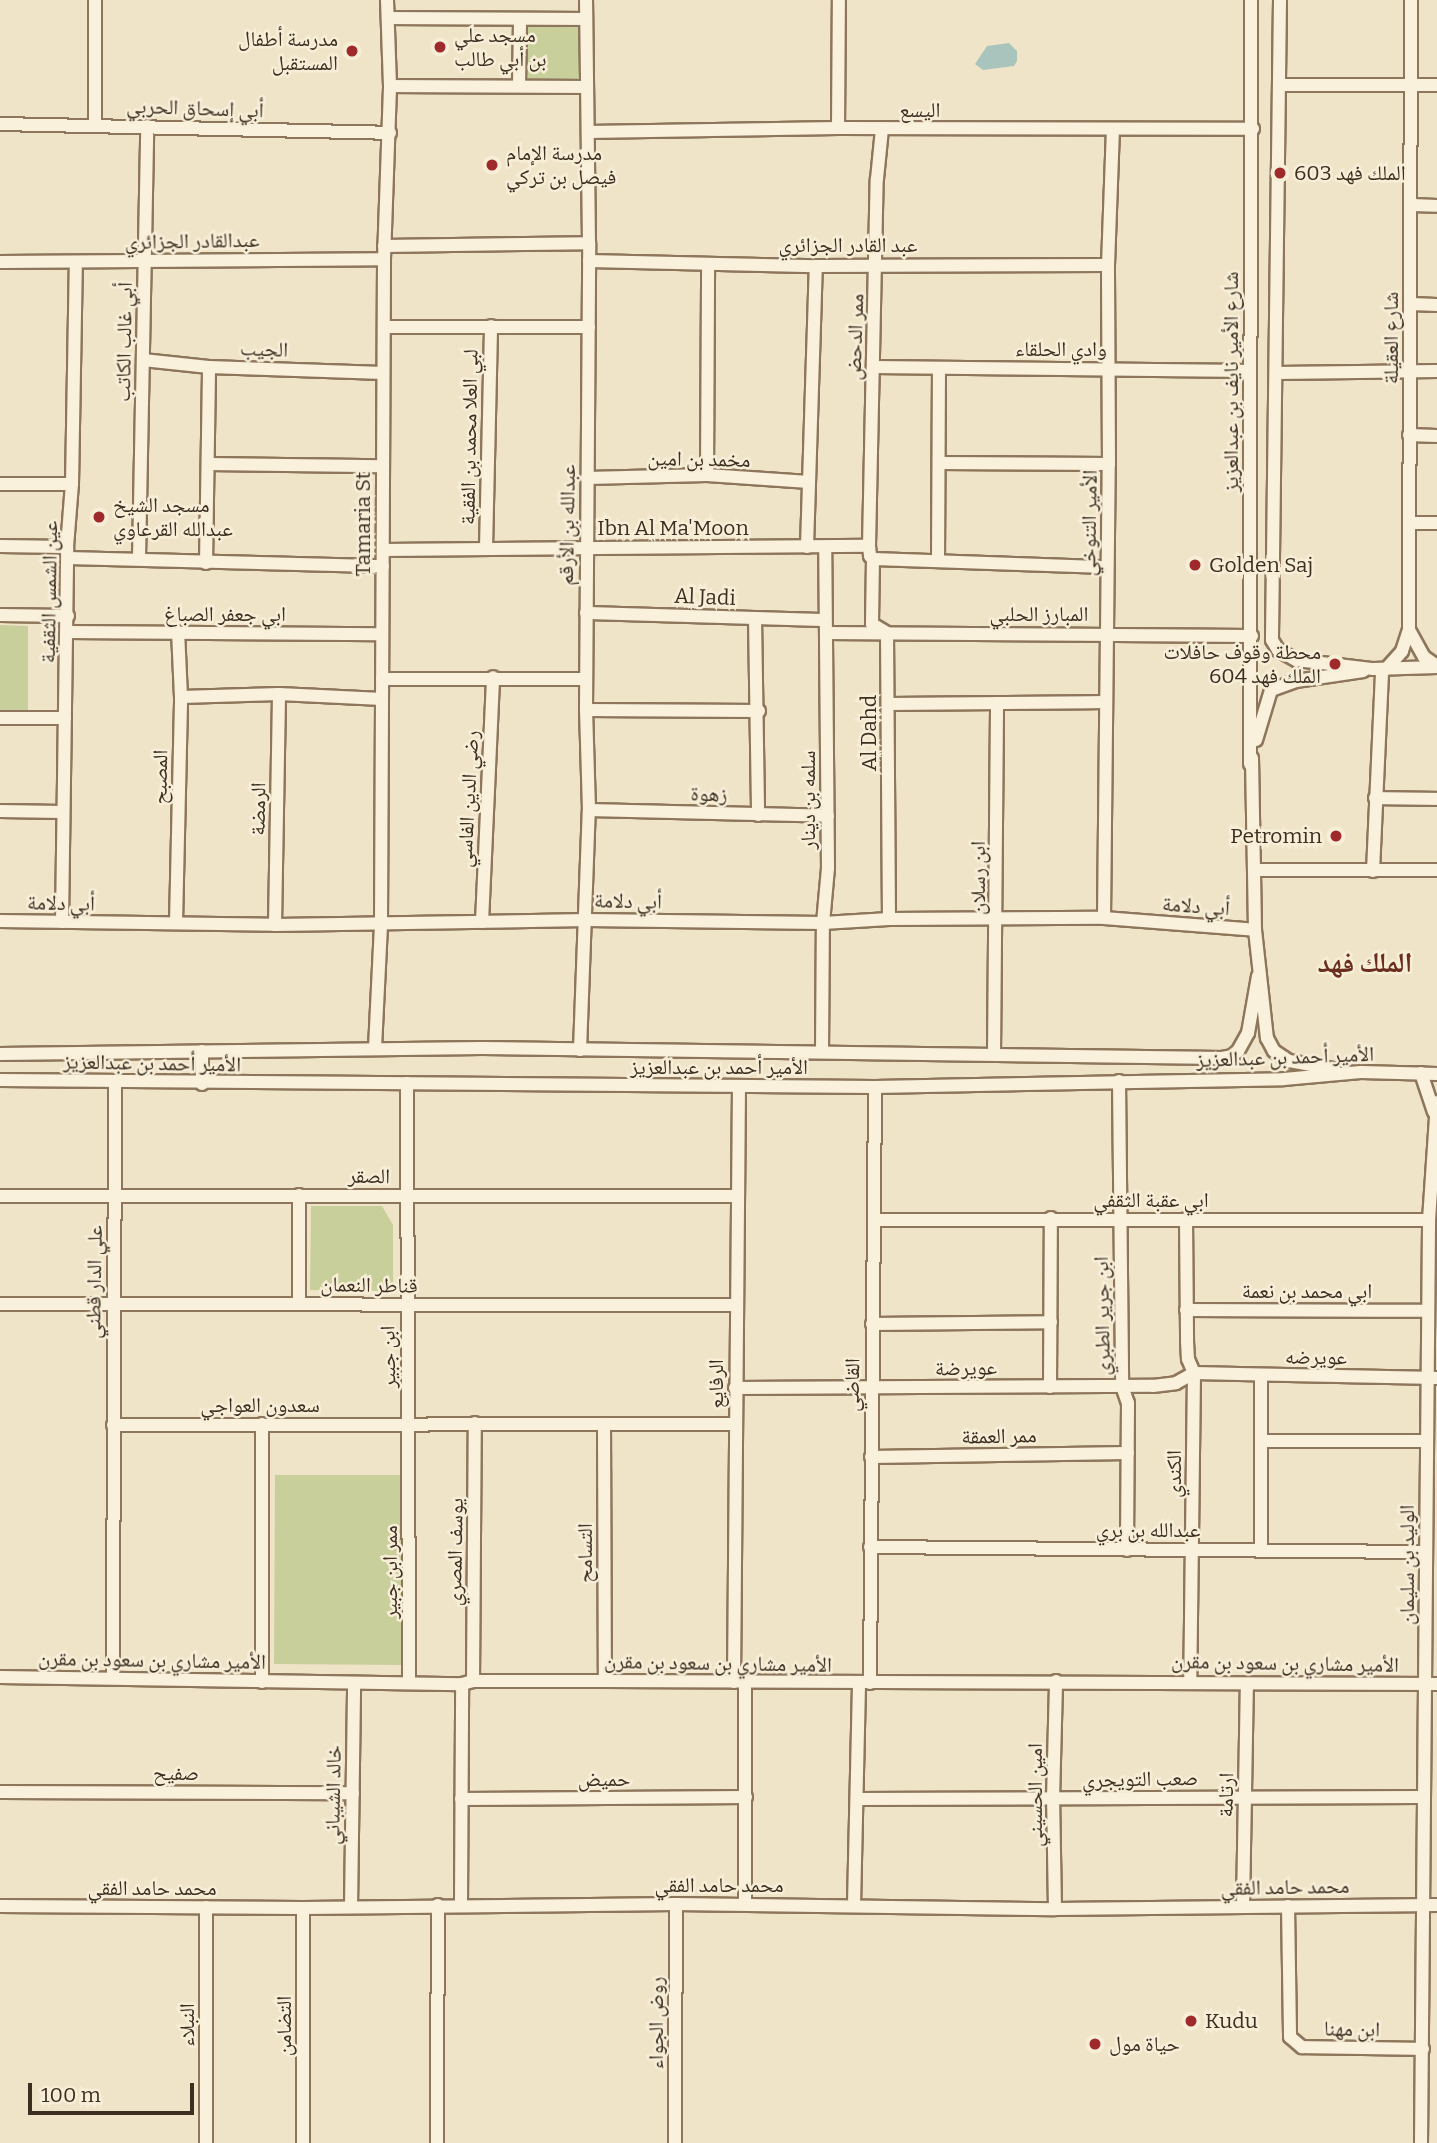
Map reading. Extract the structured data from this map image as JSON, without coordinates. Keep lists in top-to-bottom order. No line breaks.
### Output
{"streets":{"street":["أبي إسحاق الحربي","اليسع","عبدالقادر الجزائري","عبد القادر الجزائري","ممر الدحض","شارع العقيلة","أبي غالب الكاتب","الجيب","وادي الحلقاء","شارع الأمير نايف بن عبدالعزيز","لبي العلا محمد بن الفقية","مخمد بن امين","الأمير التنوخي","Tamaria St","عبدالله بن الأرقم","Ibn Al Ma'Moon","عين الشمس الثقفية","Al Jadi","ابي جعفر الصباغ","المبارز الحلبي","Al Dahd","المصبح","زهوة","رضي الدين الفاسي","سلمه بن دينار","الرمضة","ابن رسلان","أبي دلامة","الأمير أحمد بن عبدالعزيز","الصقر","ابي عقبة الثقفي","علي الدار قطني","قناطر النعمان","ابي محمد بن نعمة","ابن جرير الطبري","ابن جبير","عويرضه","عويرضة","الرفايع","القاضي","سعدون العواجي","ممر العمقة","الكندي","عبدالله بن بري","يوسف المصري","التسامح","الوليد بن سليمان","ممر ابن جبير","الأمير مشاري بن سعود بن مقرن","صفيح","حميض","صعب التويجري","خالد الشيباني","امين الحسيني","ارتامة","محمد حامد الفقي","روض الجواء","النبلاء","التضامن","ابن مهنا"]},"crossings":[["أبي إسحاق الحربي","أبي غالب الكاتب"],["أبي إسحاق الحربي","Tamaria St"],["اليسع","ممر الدحض"],["اليسع","شارع الأمير نايف بن عبدالعزيز"],["اليسع","الأمير التنوخي"],["اليسع","عبدالله بن الأرقم"],["عبدالقادر الجزائري","أبي غالب الكاتب"],["عبدالقادر الجزائري","Tamaria St"],["عبدالقادر الجزائري","عبدالله بن الأرقم"],["عبدالقادر الجزائري","عين الشمس الثقفية"],["عبد القادر الجزائري","ممر الدحض"],["عبد القادر الجزائري","الأمير التنوخي"],["عبد القادر الجزائري","عبدالله بن الأرقم"],["ممر الدحض","وادي الحلقاء"],["ممر الدحض","Ibn Al Ma'Moon"],["ممر الدحض","Al Dahd"],["شارع العقيلة","شارع الأمير نايف بن عبدالعزيز"],["أبي غالب الكاتب","الجيب"],["الجيب","Tamaria St"],["وادي الحلقاء","شارع الأمير نايف بن عبدالعزيز"],["وادي الحلقاء","الأمير التنوخي"],["شارع الأمير نايف بن عبدالعزيز","المبارز الحلبي"],["لبي العلا محمد بن الفقية","Ibn Al Ma'Moon"],["مخمد بن امين","عبدالله بن الأرقم"],["الأمير التنوخي","Ibn Al Ma'Moon"],["الأمير التنوخي","المبارز الحلبي"],["الأمير التنوخي","أبي دلامة"],["Tamaria St","Ibn Al Ma'Moon"],["Tamaria St","ابي جعفر الصباغ"],["Tamaria St","أبي دلامة"],["Tamaria St","الأمير أحمد بن عبدالعزيز"],["عبدالله بن الأرقم","Ibn Al Ma'Moon"],["عبدالله بن الأرقم","Al Jadi"],["عبدالله بن الأرقم","زهوة"],["عبدالله بن الأرقم","أبي دلامة"],["عبدالله بن الأرقم","الأمير أحمد بن عبدالعزيز"],["Ibn Al Ma'Moon","Al Dahd"],["Ibn Al Ma'Moon","سلمه بن دينار"],["عين الشمس الثقفية","ابي جعفر الصباغ"],["عين الشمس الثقفية","أبي دلامة"],["Al Jadi","المبارز الحلبي"],["Al Jadi","سلمه بن دينار"],["ابي جعفر الصباغ","المصبح"],["المبارز الحلبي","Al Dahd"],["المبارز الحلبي","سلمه بن دينار"],["Al Dahd","أبي دلامة"],["المصبح","أبي دلامة"],["زهوة","سلمه بن دينار"],["رضي الدين الفاسي","أبي دلامة"],["سلمه بن دينار","أبي دلامة"],["سلمه بن دينار","الأمير أحمد بن عبدالعزيز"],["الرمضة","أبي دلامة"],["ابن رسلان","أبي دلامة"],["ابن رسلان","الأمير أحمد بن عبدالعزيز"],["الأمير أحمد بن عبدالعزيز","علي الدار قطني"],["الأمير أحمد بن عبدالعزيز","ابن جرير الطبري"],["الأمير أحمد بن عبدالعزيز","ابن جبير"],["الأمير أحمد بن عبدالعزيز","الرفايع"],["الأمير أحمد بن عبدالعزيز","القاضي"],["الأمير أحمد بن عبدالعزيز","الوليد بن سليمان"],["الصقر","علي الدار قطني"],["الصقر","ابن جبير"],["الصقر","الرفايع"],["ابي عقبة الثقفي","ابن جرير الطبري"],["ابي عقبة الثقفي","القاضي"],["ابي عقبة الثقفي","الكندي"],["ابي عقبة الثقفي","الوليد بن سليمان"],["علي الدار قطني","قناطر النعمان"],["علي الدار قطني","سعدون العواجي"],["علي الدار قطني","الأمير مشاري بن سعود بن مقرن"],["قناطر النعمان","ابن جبير"],["قناطر النعمان","الرفايع"],["ابي محمد بن نعمة","الكندي"],["ابي محمد بن نعمة","الوليد بن سليمان"],["ابن جرير الطبري","عويرضة"],["ابن جرير الطبري","ممر العمقة"],["ابن جرير الطبري","عبدالله بن بري"],["ابن جبير","سعدون العواجي"],["ابن جبير","ممر ابن جبير"],["عويرضه","عويرضة"],["عويرضه","الكندي"],["عويرضه","الوليد بن سليمان"],["عويرضة","الرفايع"],["عويرضة","القاضي"],["عويرضة","الكندي"],["الرفايع","سعدون العواجي"],["الرفايع","الأمير مشاري بن سعود بن مقرن"],["الرفايع","حميض"],["الرفايع","محمد حامد الفقي"],["القاضي","ممر العمقة"],["القاضي","عبدالله بن بري"],["القاضي","الأمير مشاري بن سعود بن مقرن"],["القاضي","صعب التويجري"],["القاضي","محمد حامد الفقي"],["سعدون العواجي","يوسف المصري"],["سعدون العواجي","التسامح"],["الكندي","عبدالله بن بري"],["الكندي","الأمير مشاري بن سعود بن مقرن"],["عبدالله بن بري","الوليد بن سليمان"],["يوسف المصري","الأمير مشاري بن سعود بن مقرن"],["يوسف المصري","حميض"],["يوسف المصري","محمد حامد الفقي"],["التسامح","الأمير مشاري بن سعود بن مقرن"],["الوليد بن سليمان","الأمير مشاري بن سعود بن مقرن"],["الوليد بن سليمان","صعب التويجري"],["الوليد بن سليمان","محمد حامد الفقي"],["الوليد بن سليمان","ابن مهنا"],["ممر ابن جبير","الأمير مشاري بن سعود بن مقرن"],["الأمير مشاري بن سعود بن مقرن","خالد الشيباني"],["الأمير مشاري بن سعود بن مقرن","امين الحسيني"],["الأمير مشاري بن سعود بن مقرن","ارتامة"],["صفيح","خالد الشيباني"],["صعب التويجري","امين الحسيني"],["صعب التويجري","ارتامة"],["خالد الشيباني","محمد حامد الفقي"],["امين الحسيني","محمد حامد الفقي"],["ارتامة","محمد حامد الفقي"],["محمد حامد الفقي","روض الجواء"],["محمد حامد الفقي","النبلاء"],["محمد حامد الفقي","التضامن"],["محمد حامد الفقي","ابن مهنا"]],"districts":["الملك فهد"],"places":["مسجد علي بن أبي طالب","مدرسة أطفال المستقبل","مدرسة الإمام فيصل بن تركي","الملك فهد 603","مسجد الشيخ عبدالله القرعاوي","Golden Saj","محطة وقوف حافلات الملك فهد 604","Petromin","Kudu","حياة مول"],"scale_bar":"100 m"}
